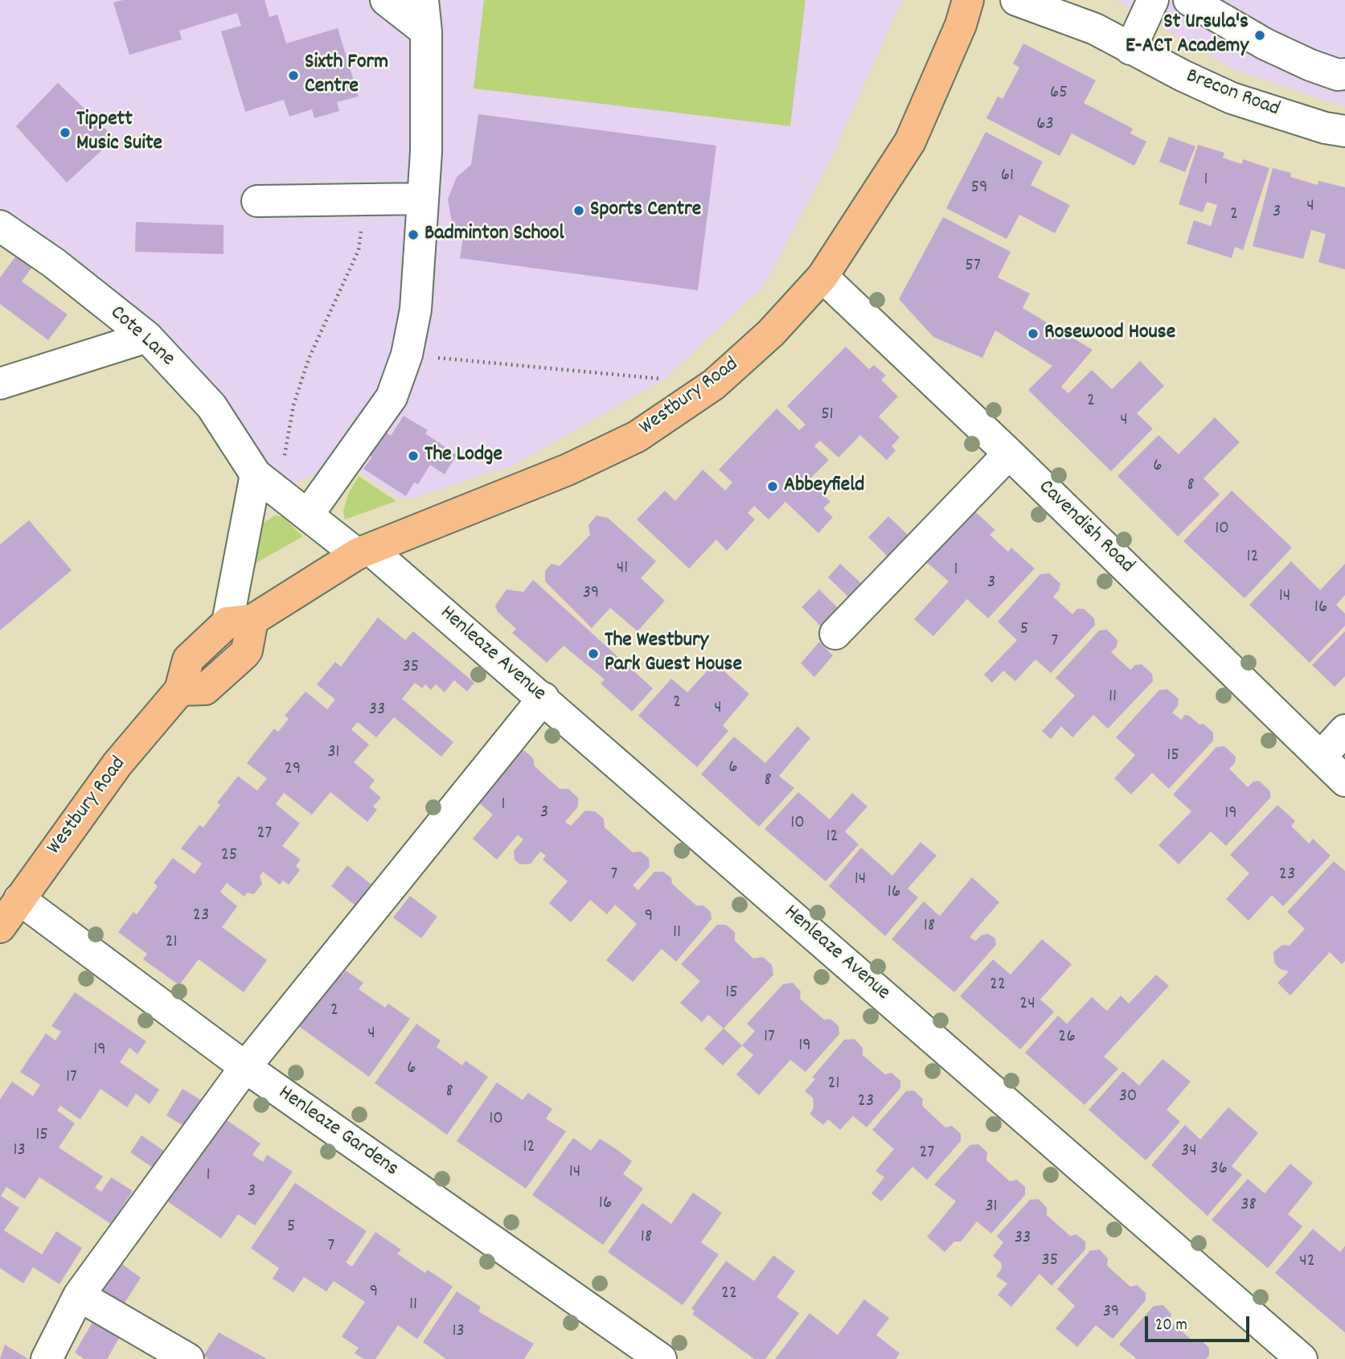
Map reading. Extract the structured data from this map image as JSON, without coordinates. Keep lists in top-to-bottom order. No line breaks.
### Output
{"streets":{"main road":["Westbury Road"],"street":["Brecon Road","Cote Lane","Cavendish Road","Henleaze Avenue","Henleaze Gardens"]},"crossings":[["Cote Lane","Westbury Road"],["Cote Lane","Henleaze Avenue"],["Westbury Road","Cavendish Road"],["Westbury Road","Henleaze Avenue"],["Westbury Road","Henleaze Gardens"]],"places":["St Ursula's E-ACT Academy","Sixth Form Centre","Tippett Music Suite","Sports Centre","Badminton School","Rosewood House","The Lodge","Abbeyfield","The Westbury Park Guest House"],"house_numbers":["65","63","61","1","59","4","3","2","57","2","51","4","6","8","10","12","41","1","3","39","14","16","5","7","35","11","2","4","33","31","15","6","29","8","1","3","19","10","27","12","25","7","23","14","16","23","9","18","11","21","22","15","24","2","4","17","26","19","19","6","17","21","8","30","23","10","15","12","13","34","27","36","14","1","3","16","38","31","5","18","33","7","35","42","9","22","11","39","13"],"scale_bar":"20 m"}
